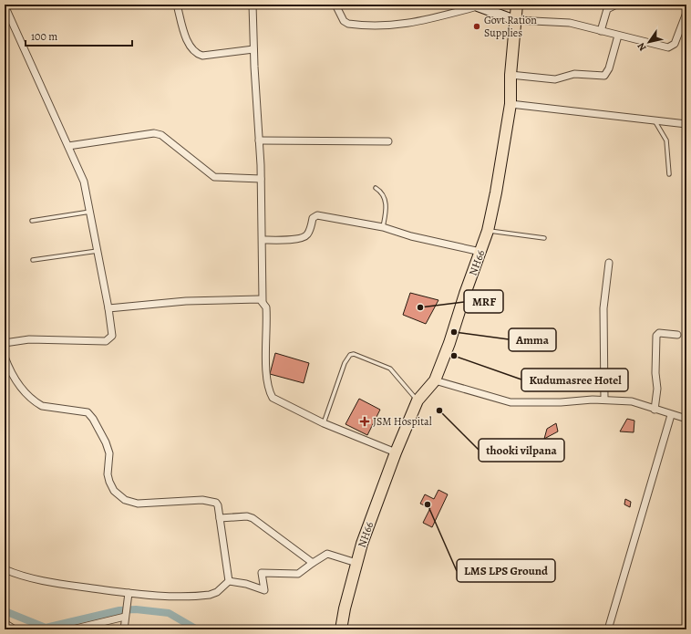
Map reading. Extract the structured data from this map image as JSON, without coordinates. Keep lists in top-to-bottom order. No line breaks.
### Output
{"streets":{"highway":["NH66"]},"places":{"other":["Govt Ration Supplies","MRF","Amma","Kudumasree Hotel","thooki vilpana","LMS LPS Ground"],"health":["JSM Hospital"]},"scale_bar":"100 m","north":"bottom left"}
